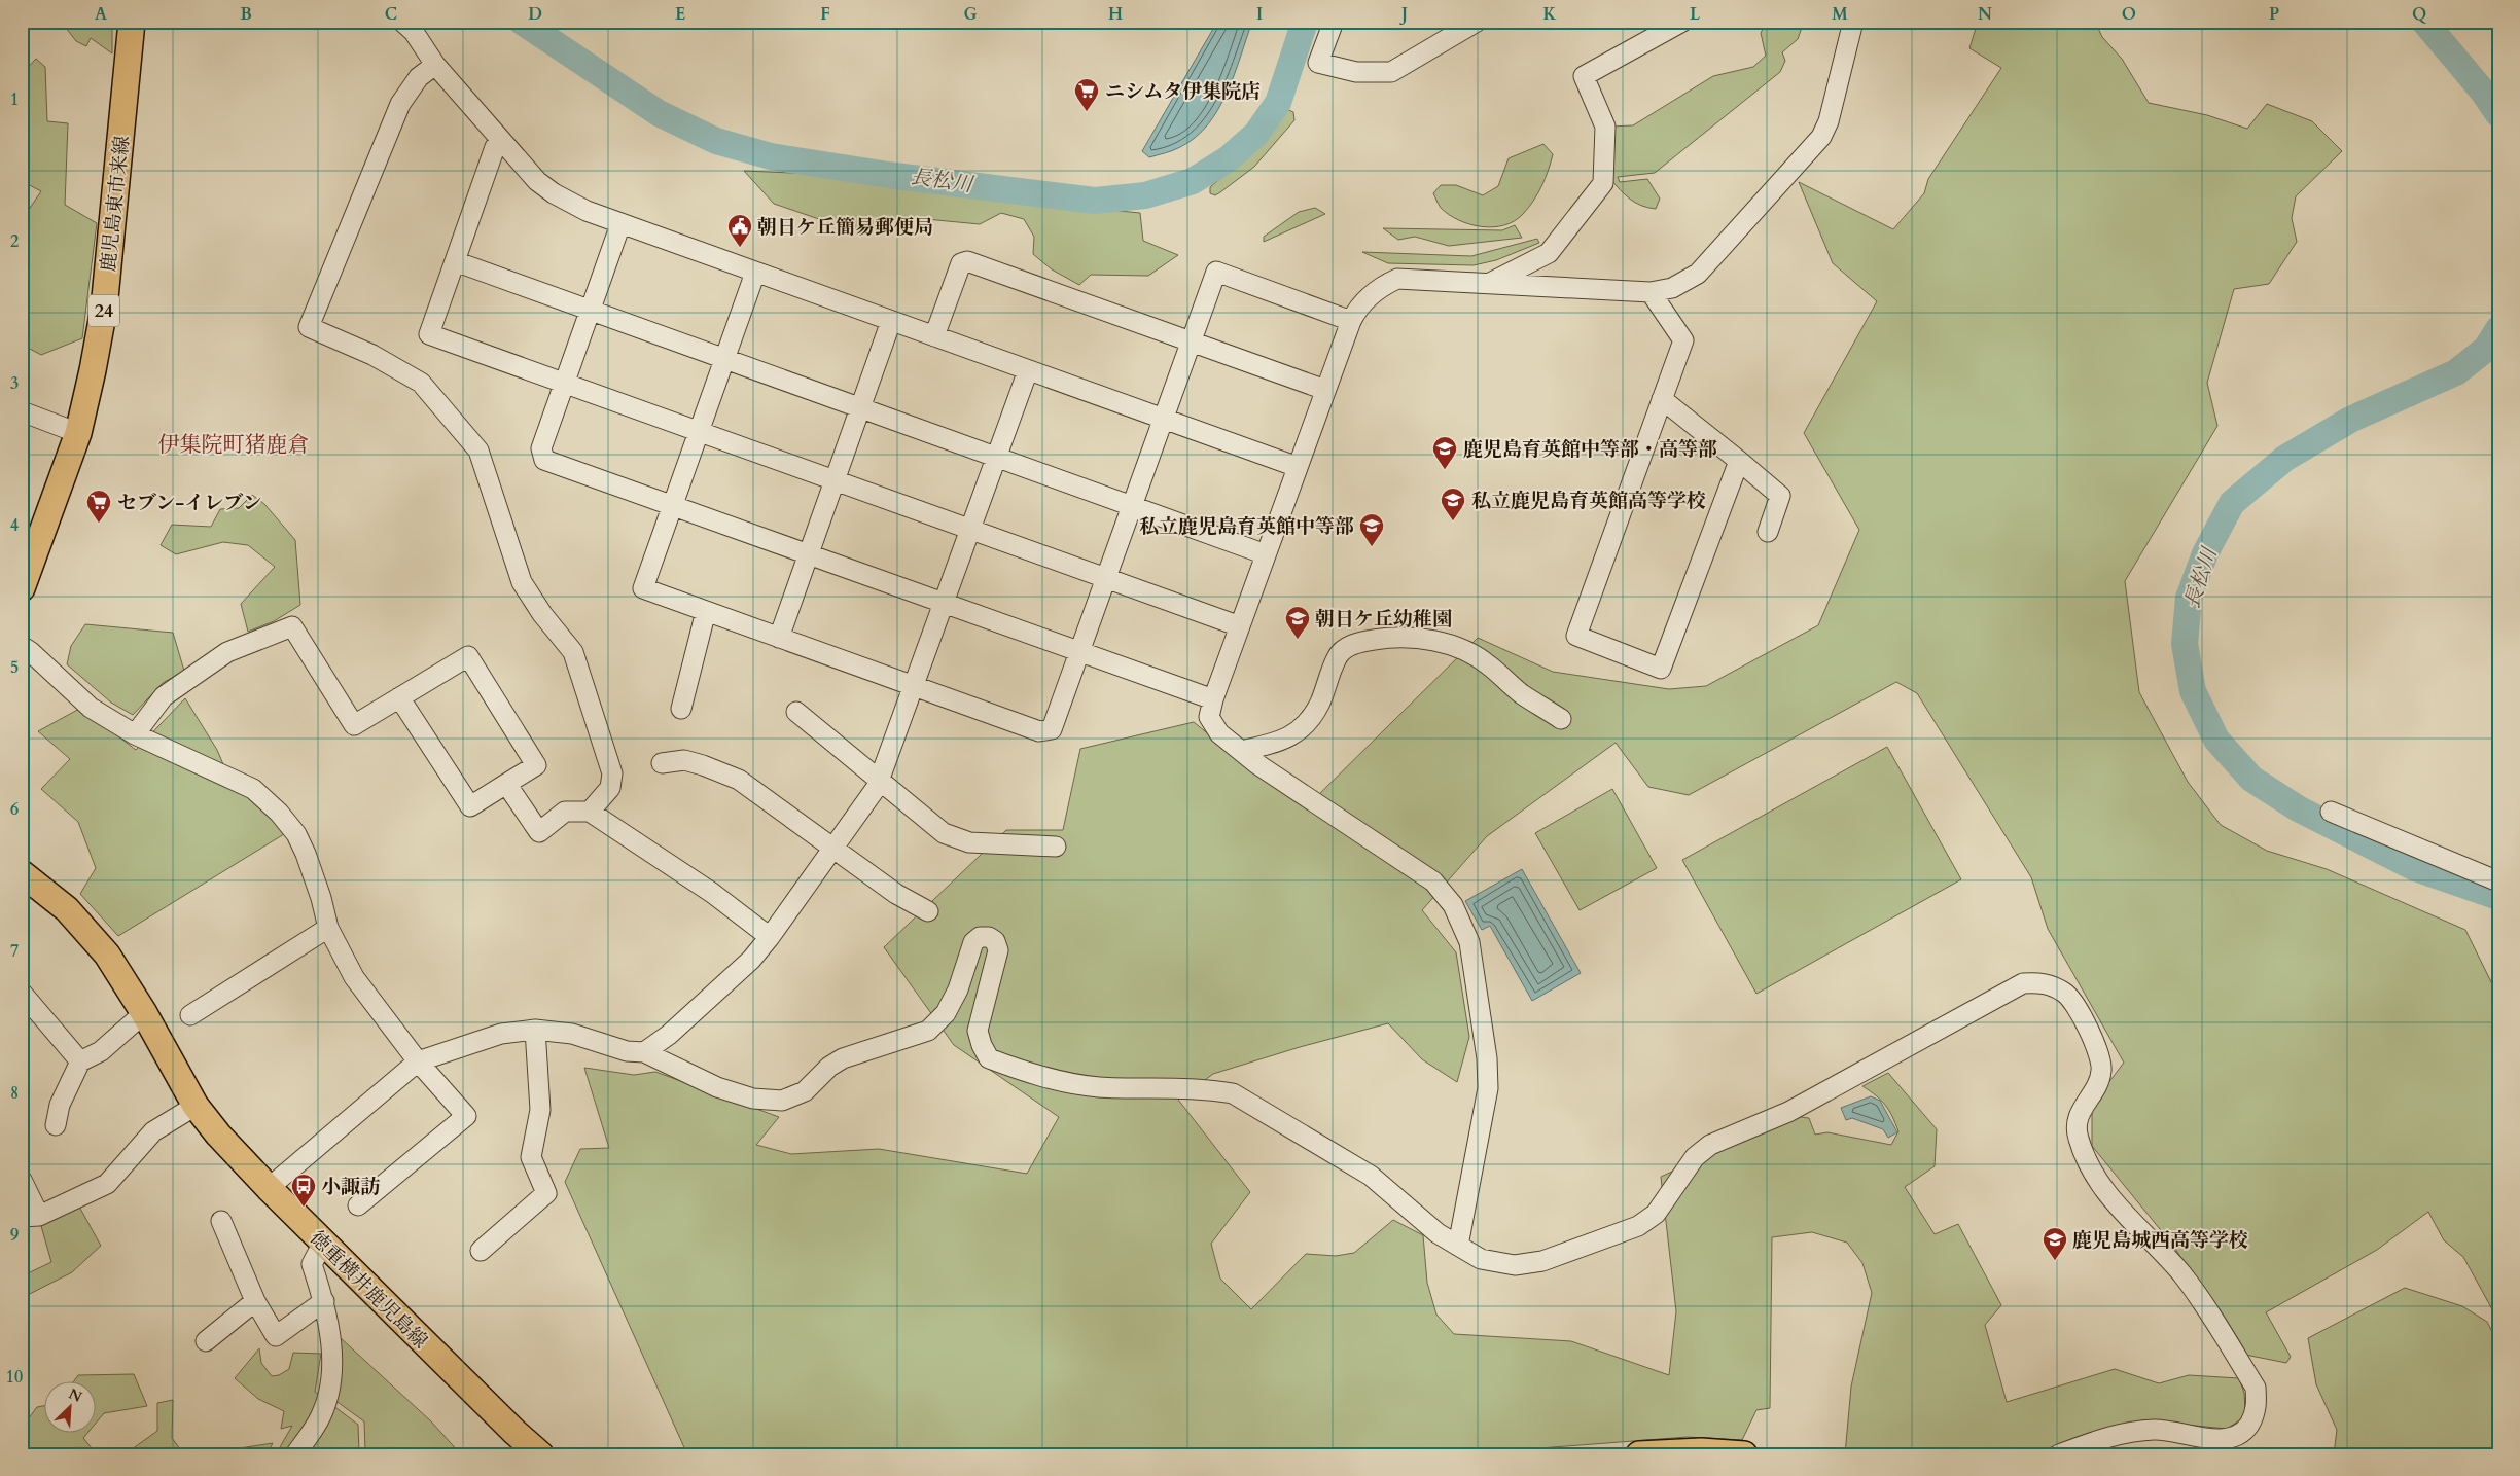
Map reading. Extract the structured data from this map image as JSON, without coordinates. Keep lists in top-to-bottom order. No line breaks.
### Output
{"streets":{"main road":["鹿児島東市来線","24","徳重横井鹿児島線"]},"districts":["伊集院町猪鹿倉"],"water":["長松川"],"places":{"supermarket":["ニシムタ伊集院店","セブン-イレブン"],"public building":["朝日ケ丘簡易郵便局"],"school or university":["鹿児島育英館中等部・高等部","私立鹿児島育英館高等学校","私立鹿児島育英館中等部","朝日ケ丘幼稚園","鹿児島城西高等学校"],"bus stop":["小諏訪"]},"north":"top right","grid":{"columns":["A","B","C","D","E","F","G","H","I","J","K","L","M","N","O","P","Q"],"rows":["1","2","3","4","5","6","7","8","9","10"]}}
